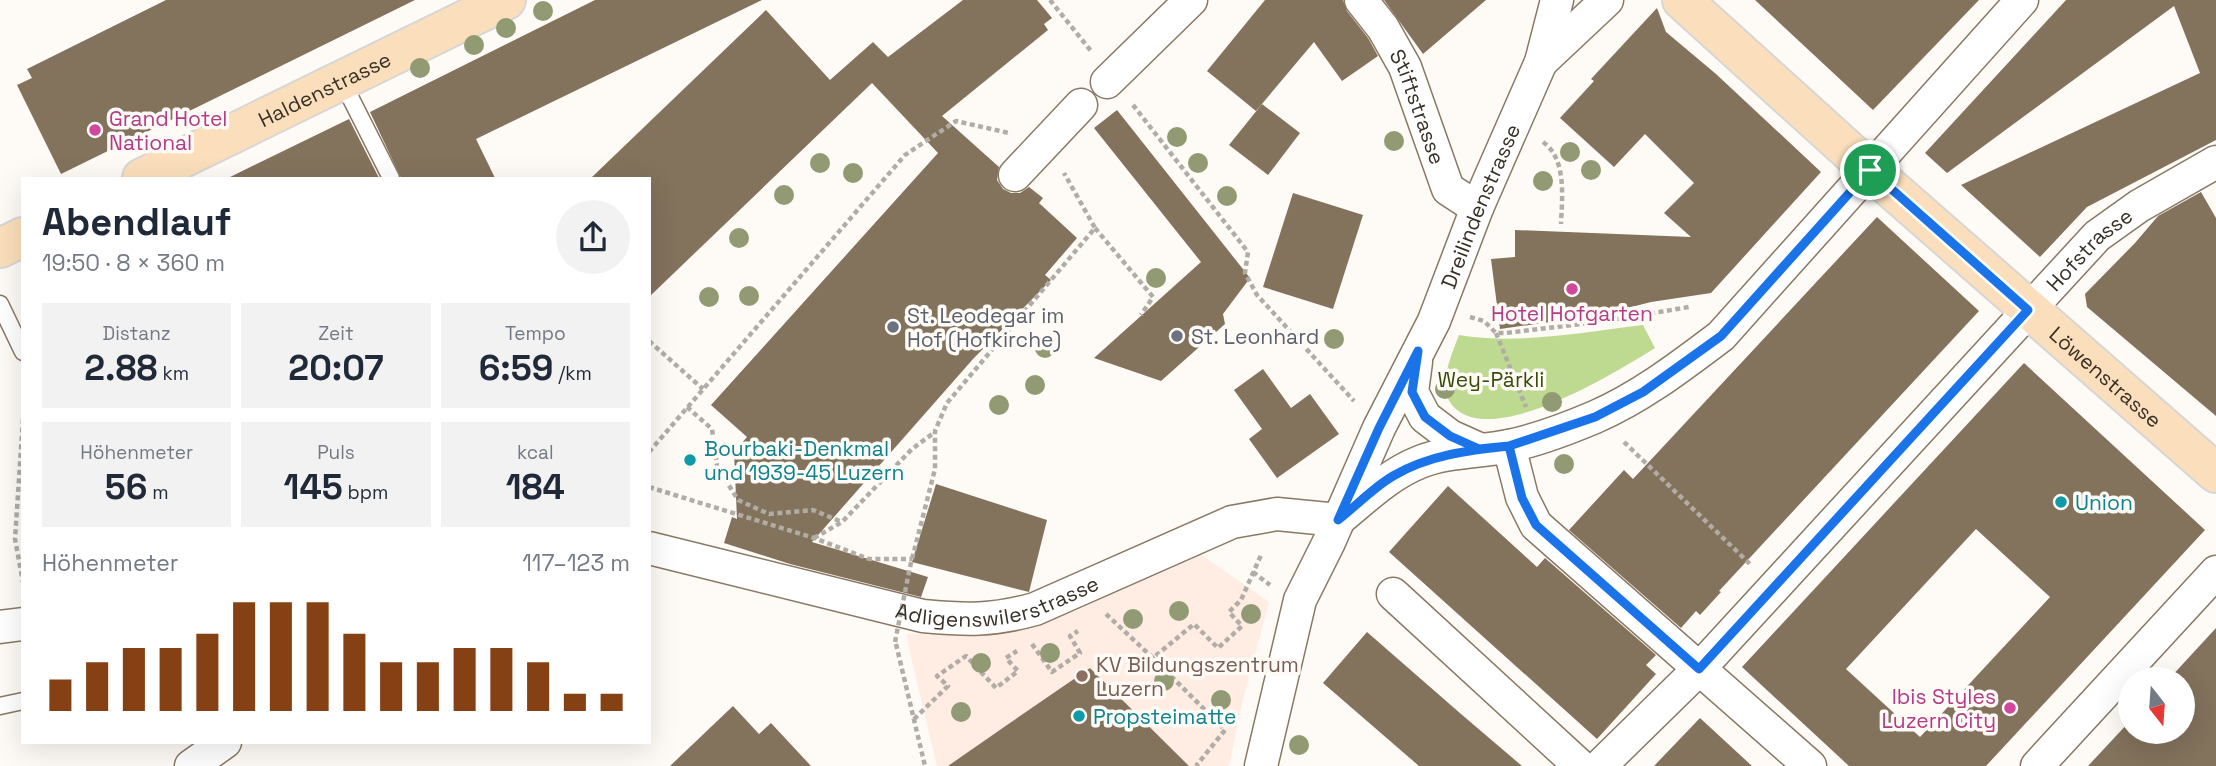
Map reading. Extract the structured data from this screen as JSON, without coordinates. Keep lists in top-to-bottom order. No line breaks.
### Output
{"streets":{"main road":["Haldenstrasse","Löwenstrasse"],"street":["Stiftstrasse","Dreilindenstrasse","Hofstrasse","Adligenswilerstrasse"]},"crossings":[["Stiftstrasse","Dreilindenstrasse"],["Dreilindenstrasse","Adligenswilerstrasse"],["Hofstrasse","Löwenstrasse"]],"parks":["Wey-Pärkli"],"places":["Grand Hotel National","Hotel Hofgarten","St. Leodegar im Hof (Hofkirche)","St. Leonhard","Bourbaki-Denkmal und 1939-45 Luzern","Union","KV Bildungszentrum Luzern","Ibis Styles Luzern City","Propsteimatte"],"north":"bottom","page":{"heading":["Abendlauf","19:50 · 8 × 360 m"],"stats":[["Distanz","2.88 km"],["Zeit","20:07"],["Tempo","6:59 /km"],["Höhenmeter","56 m"],["Puls","145 bpm"],["kcal","184"]],"chart":["Höhenmeter","117–123 m"]}}
